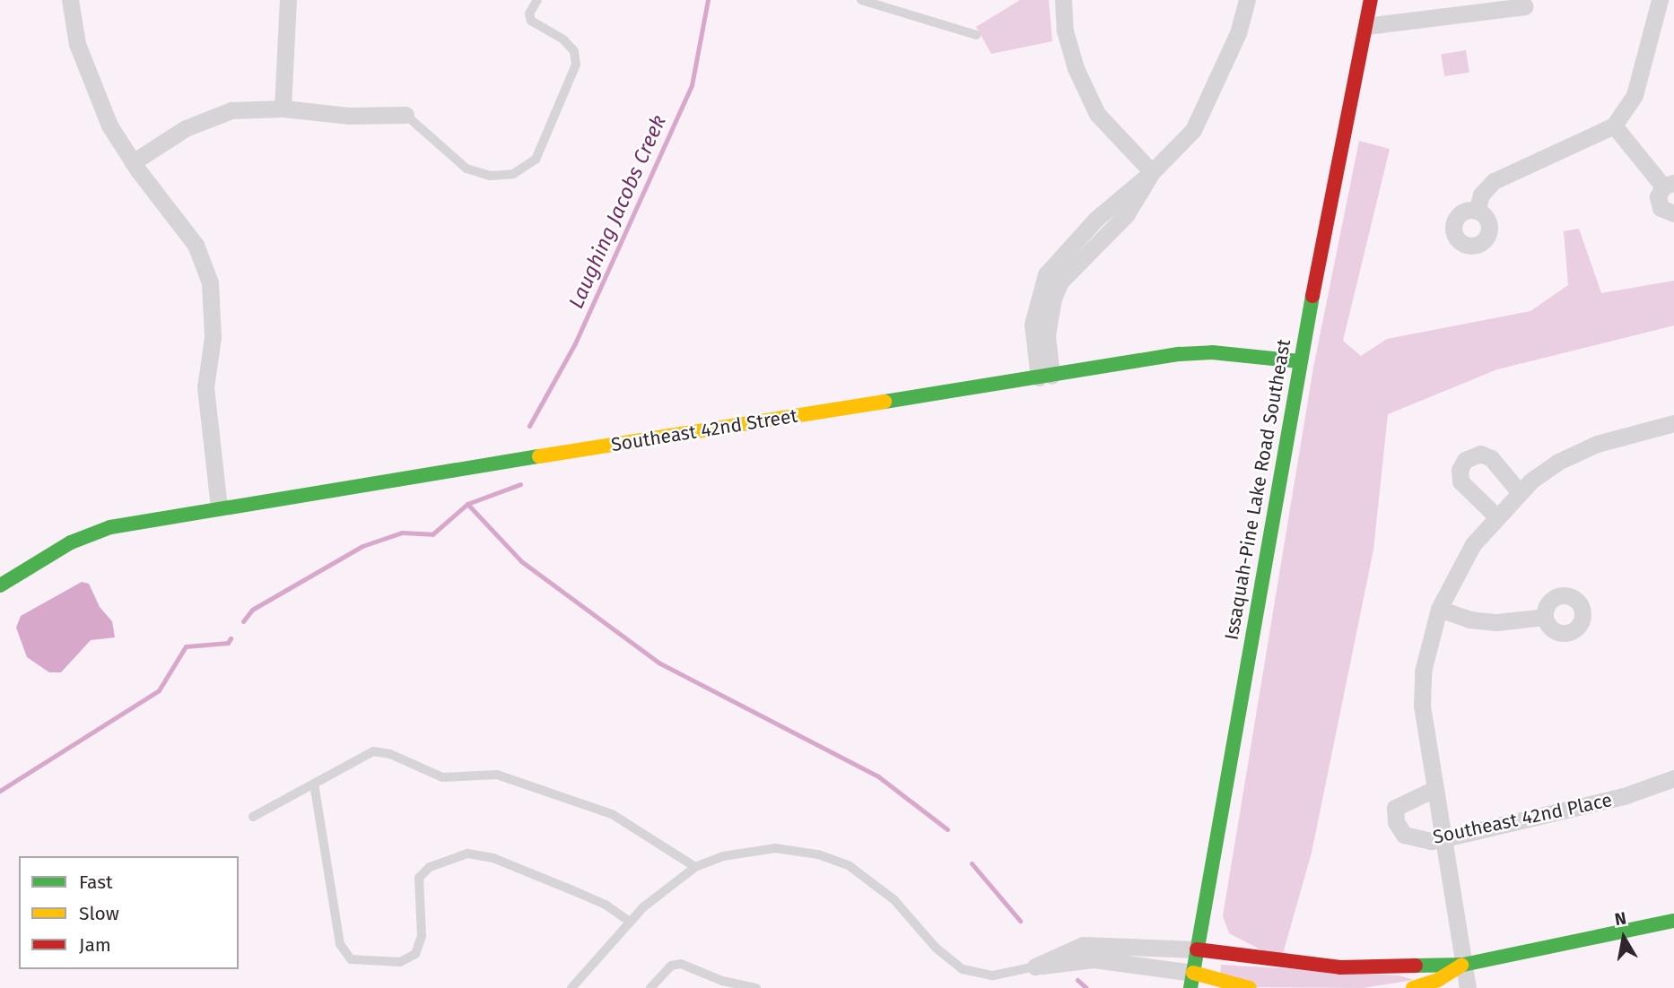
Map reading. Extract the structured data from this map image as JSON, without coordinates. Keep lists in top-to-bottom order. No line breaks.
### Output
{"streets":{"street":["Southeast 42nd Street","Issaquah-Pine Lake Road Southeast","Southeast 42nd Place"]},"crossings":[["Southeast 42nd Street","Issaquah-Pine Lake Road Southeast"]],"water":["Laughing Jacobs Creek"],"legend":["Fast","Slow","Jam"],"north":"top"}
